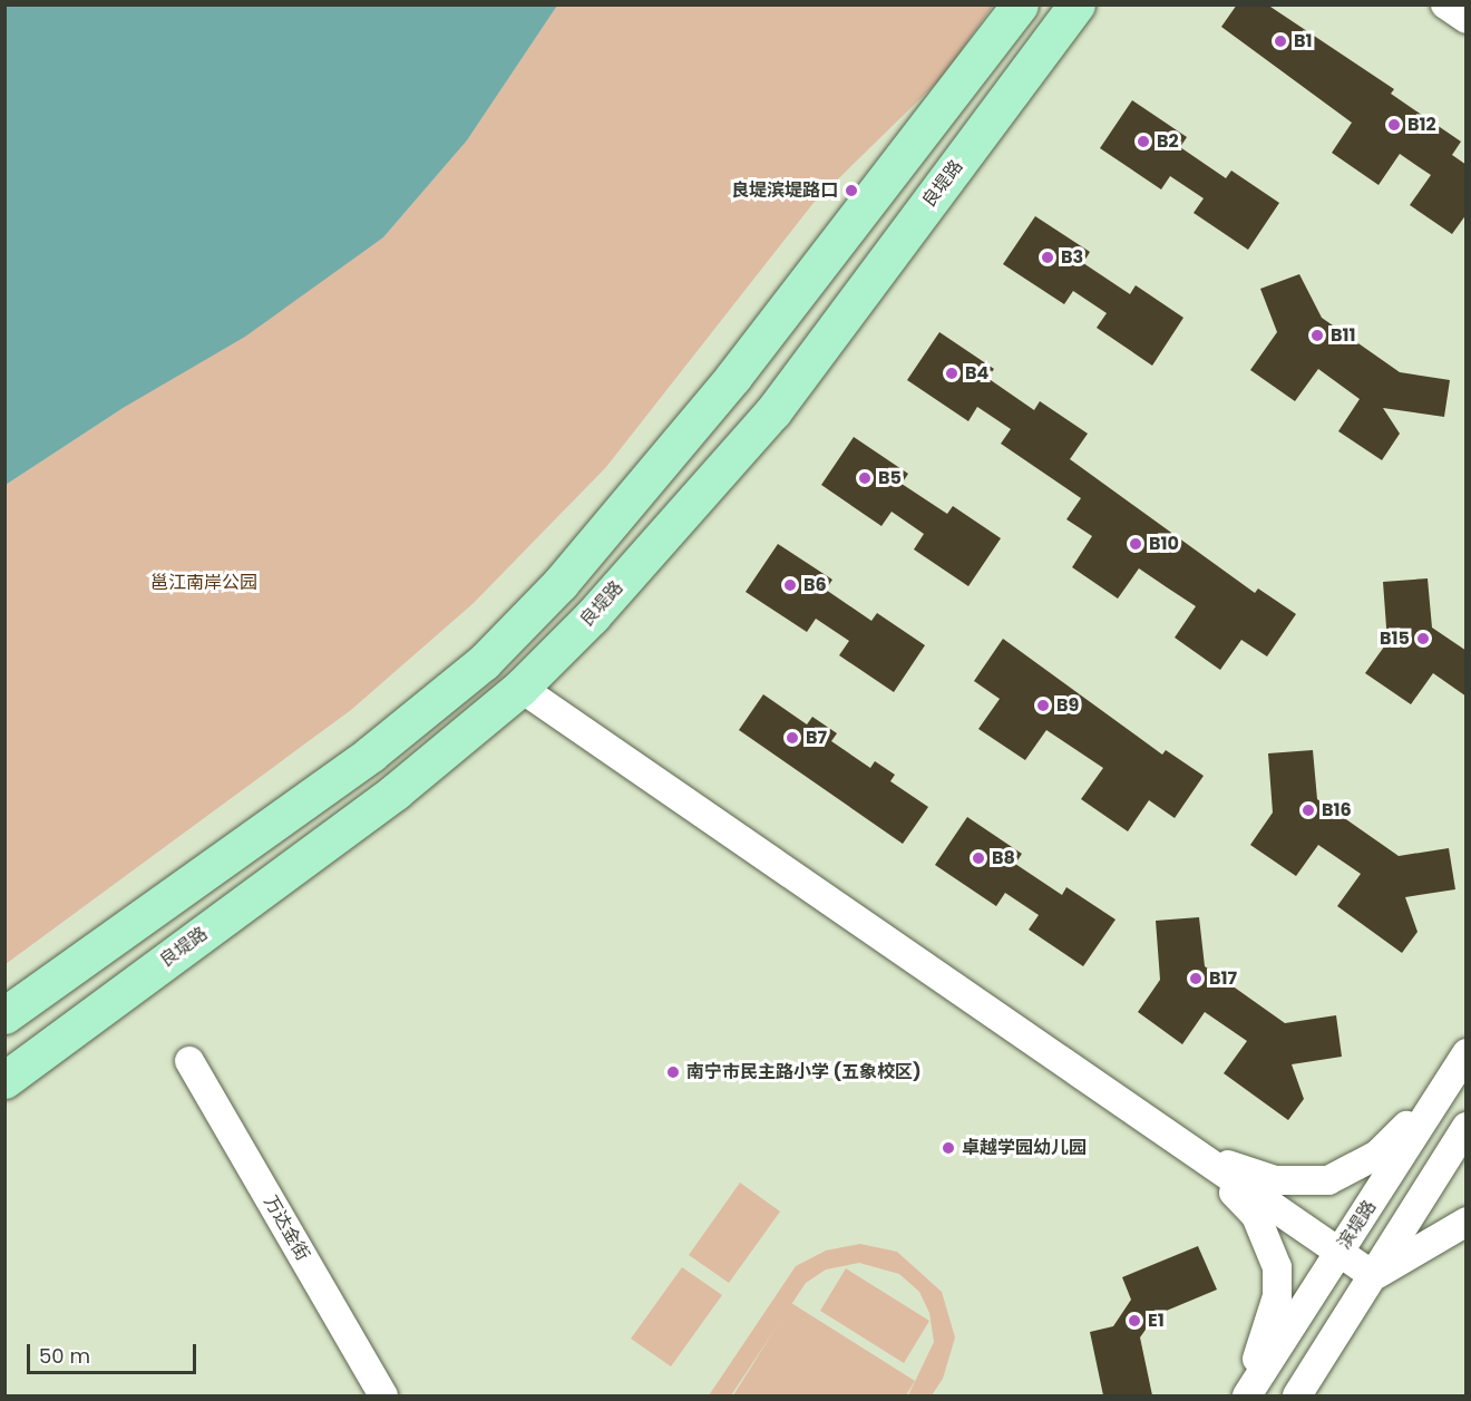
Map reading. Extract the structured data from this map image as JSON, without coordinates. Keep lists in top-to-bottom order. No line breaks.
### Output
{"streets":{"main road":["良堤路"],"street":["滨堤路","万达金街"]},"parks":["邕江南岸公园"],"places":["B1","B12","B2","良堤滨堤路口","B3","B11","B4","B5","B10","B6","B15","B9","B7","B16","B8","B17","南宁市民主路小学 (五象校区)","卓越学园幼儿园","E1"],"scale_bar":"50 m"}
